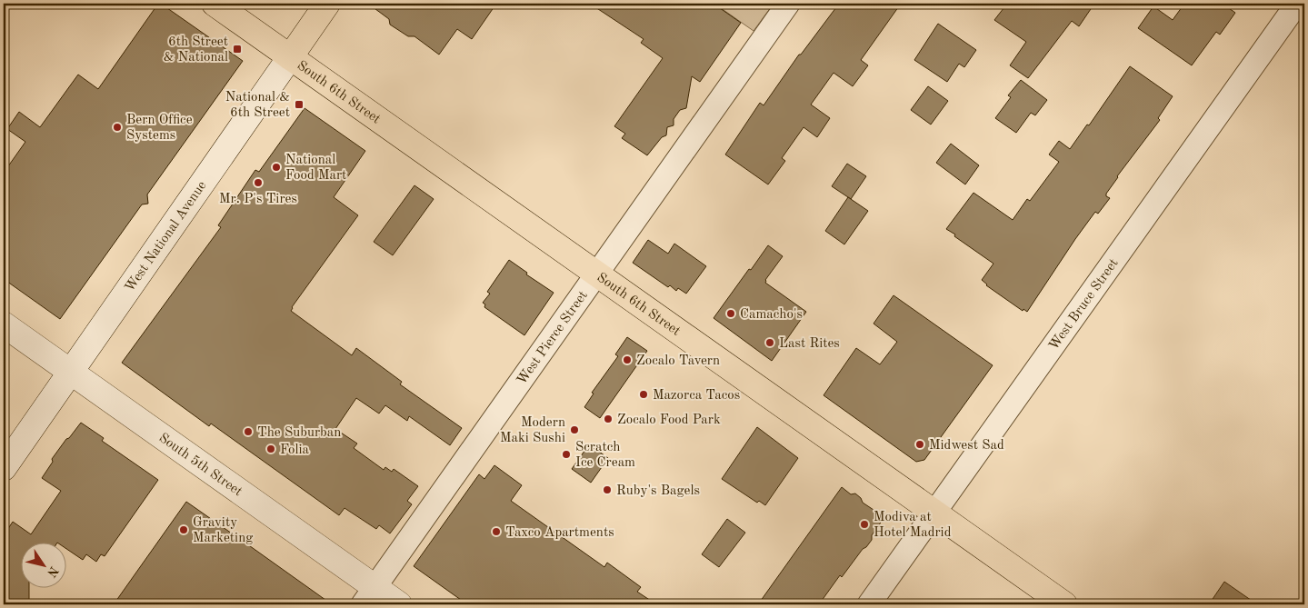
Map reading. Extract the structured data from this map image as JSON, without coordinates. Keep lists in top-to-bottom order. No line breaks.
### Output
{"streets":{"main road":["South 6th Street","West National Avenue","South 5th Street"],"street":["West Bruce Street","West Pierce Street"]},"crossings":[["South 6th Street","West National Avenue"],["South 6th Street","West Bruce Street"],["South 6th Street","West Pierce Street"],["West National Avenue","South 5th Street"],["West Pierce Street","South 5th Street"]],"places":{"transit":["6th Street & National","National & 6th Street"],"other":["Bern Office Systems","National Food Mart","Mr. P's Tires","Camacho's","Last Rites","Zocalo Tavern","Mazorca Tacos","Zocalo Food Park","Modern Maki Sushi","The Suburban","Midwest Sad","Folia","Scratch Ice Cream","Ruby's Bagels","Modiva at Hotel Madrid","Gravity Marketing","Taxco Apartments"]},"north":"bottom right"}
